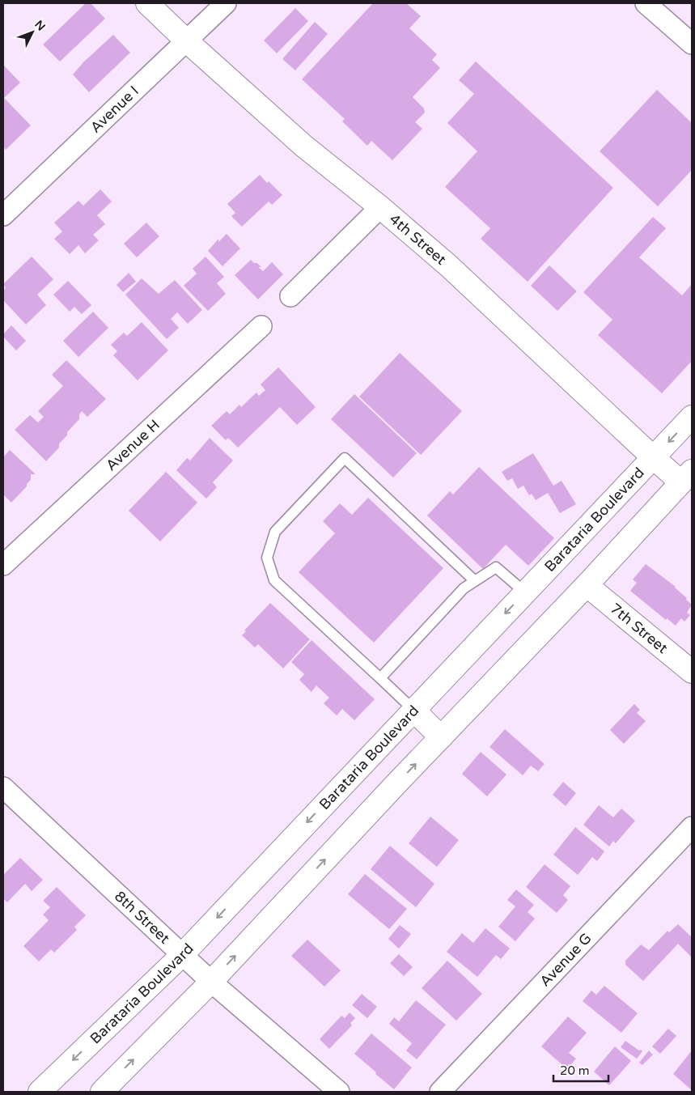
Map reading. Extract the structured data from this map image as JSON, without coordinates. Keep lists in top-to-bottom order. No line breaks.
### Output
{"streets":{"main road":["4th Street","Barataria Boulevard","7th Street"],"street":["Avenue I","Avenue H","8th Street","Avenue G"]},"crossings":[["Avenue I","4th Street"],["4th Street","Barataria Boulevard"],["Barataria Boulevard","8th Street"]],"scale_bar":"20 m","north":"top right"}
